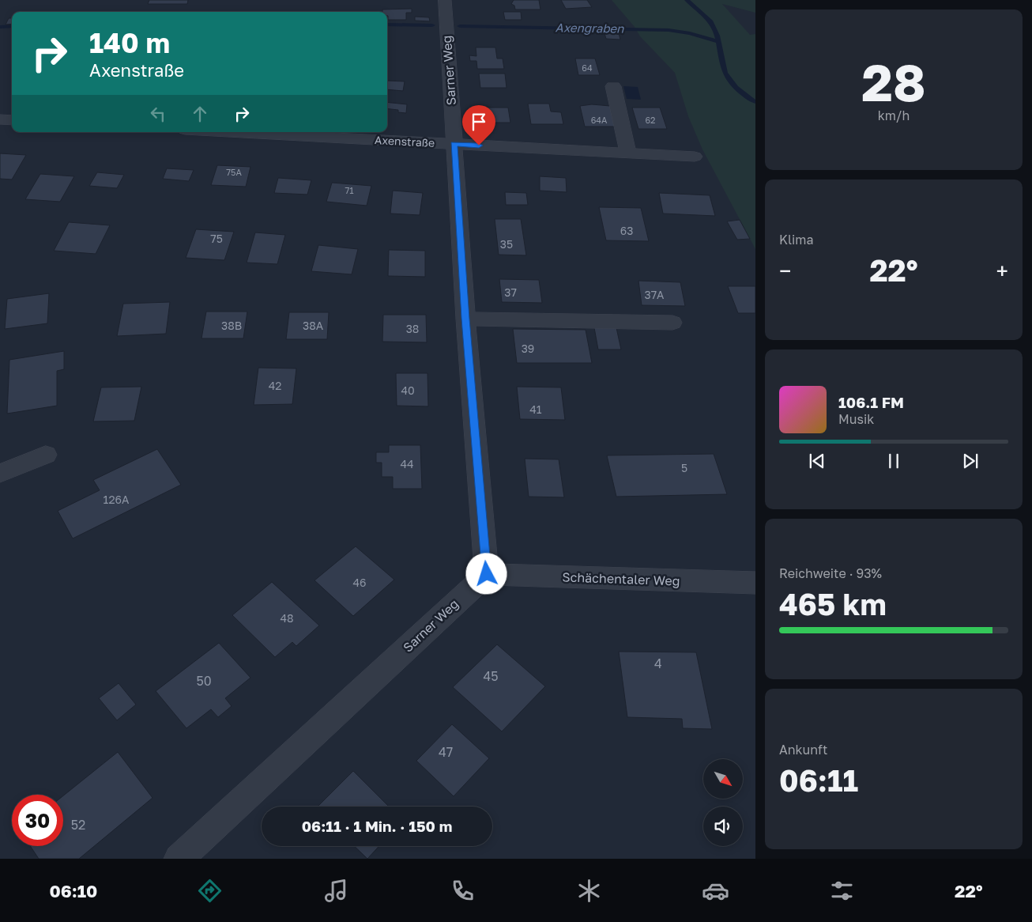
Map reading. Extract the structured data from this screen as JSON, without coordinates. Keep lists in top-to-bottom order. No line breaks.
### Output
{"streets":{"street":["Sarner Weg","Axenstraße","Schächentaler Weg"]},"crossings":[["Sarner Weg","Axenstraße"],["Sarner Weg","Schächentaler Weg"]],"water":["Axengraben"],"house_numbers":["64","64A","62","75A","71","63","75","35","37","37A","38B","38A","38","39","42","40","41","44","5","126A","46","48","4","45","50","47","52"],"north":"bottom right","page":{"tile":[["28","km/h"],"Klima",["Reichweite · 93%","465 km"],["Ankunft","06:11"]],"turn":["140 m","Axenstraße"],"heat":["−","22°","+"],"song":["106.1 FM","Musik"],"limit":"30","trip":"06:11 · 1 Min. · 150 m","tabs":["06:10","22°"]}}
